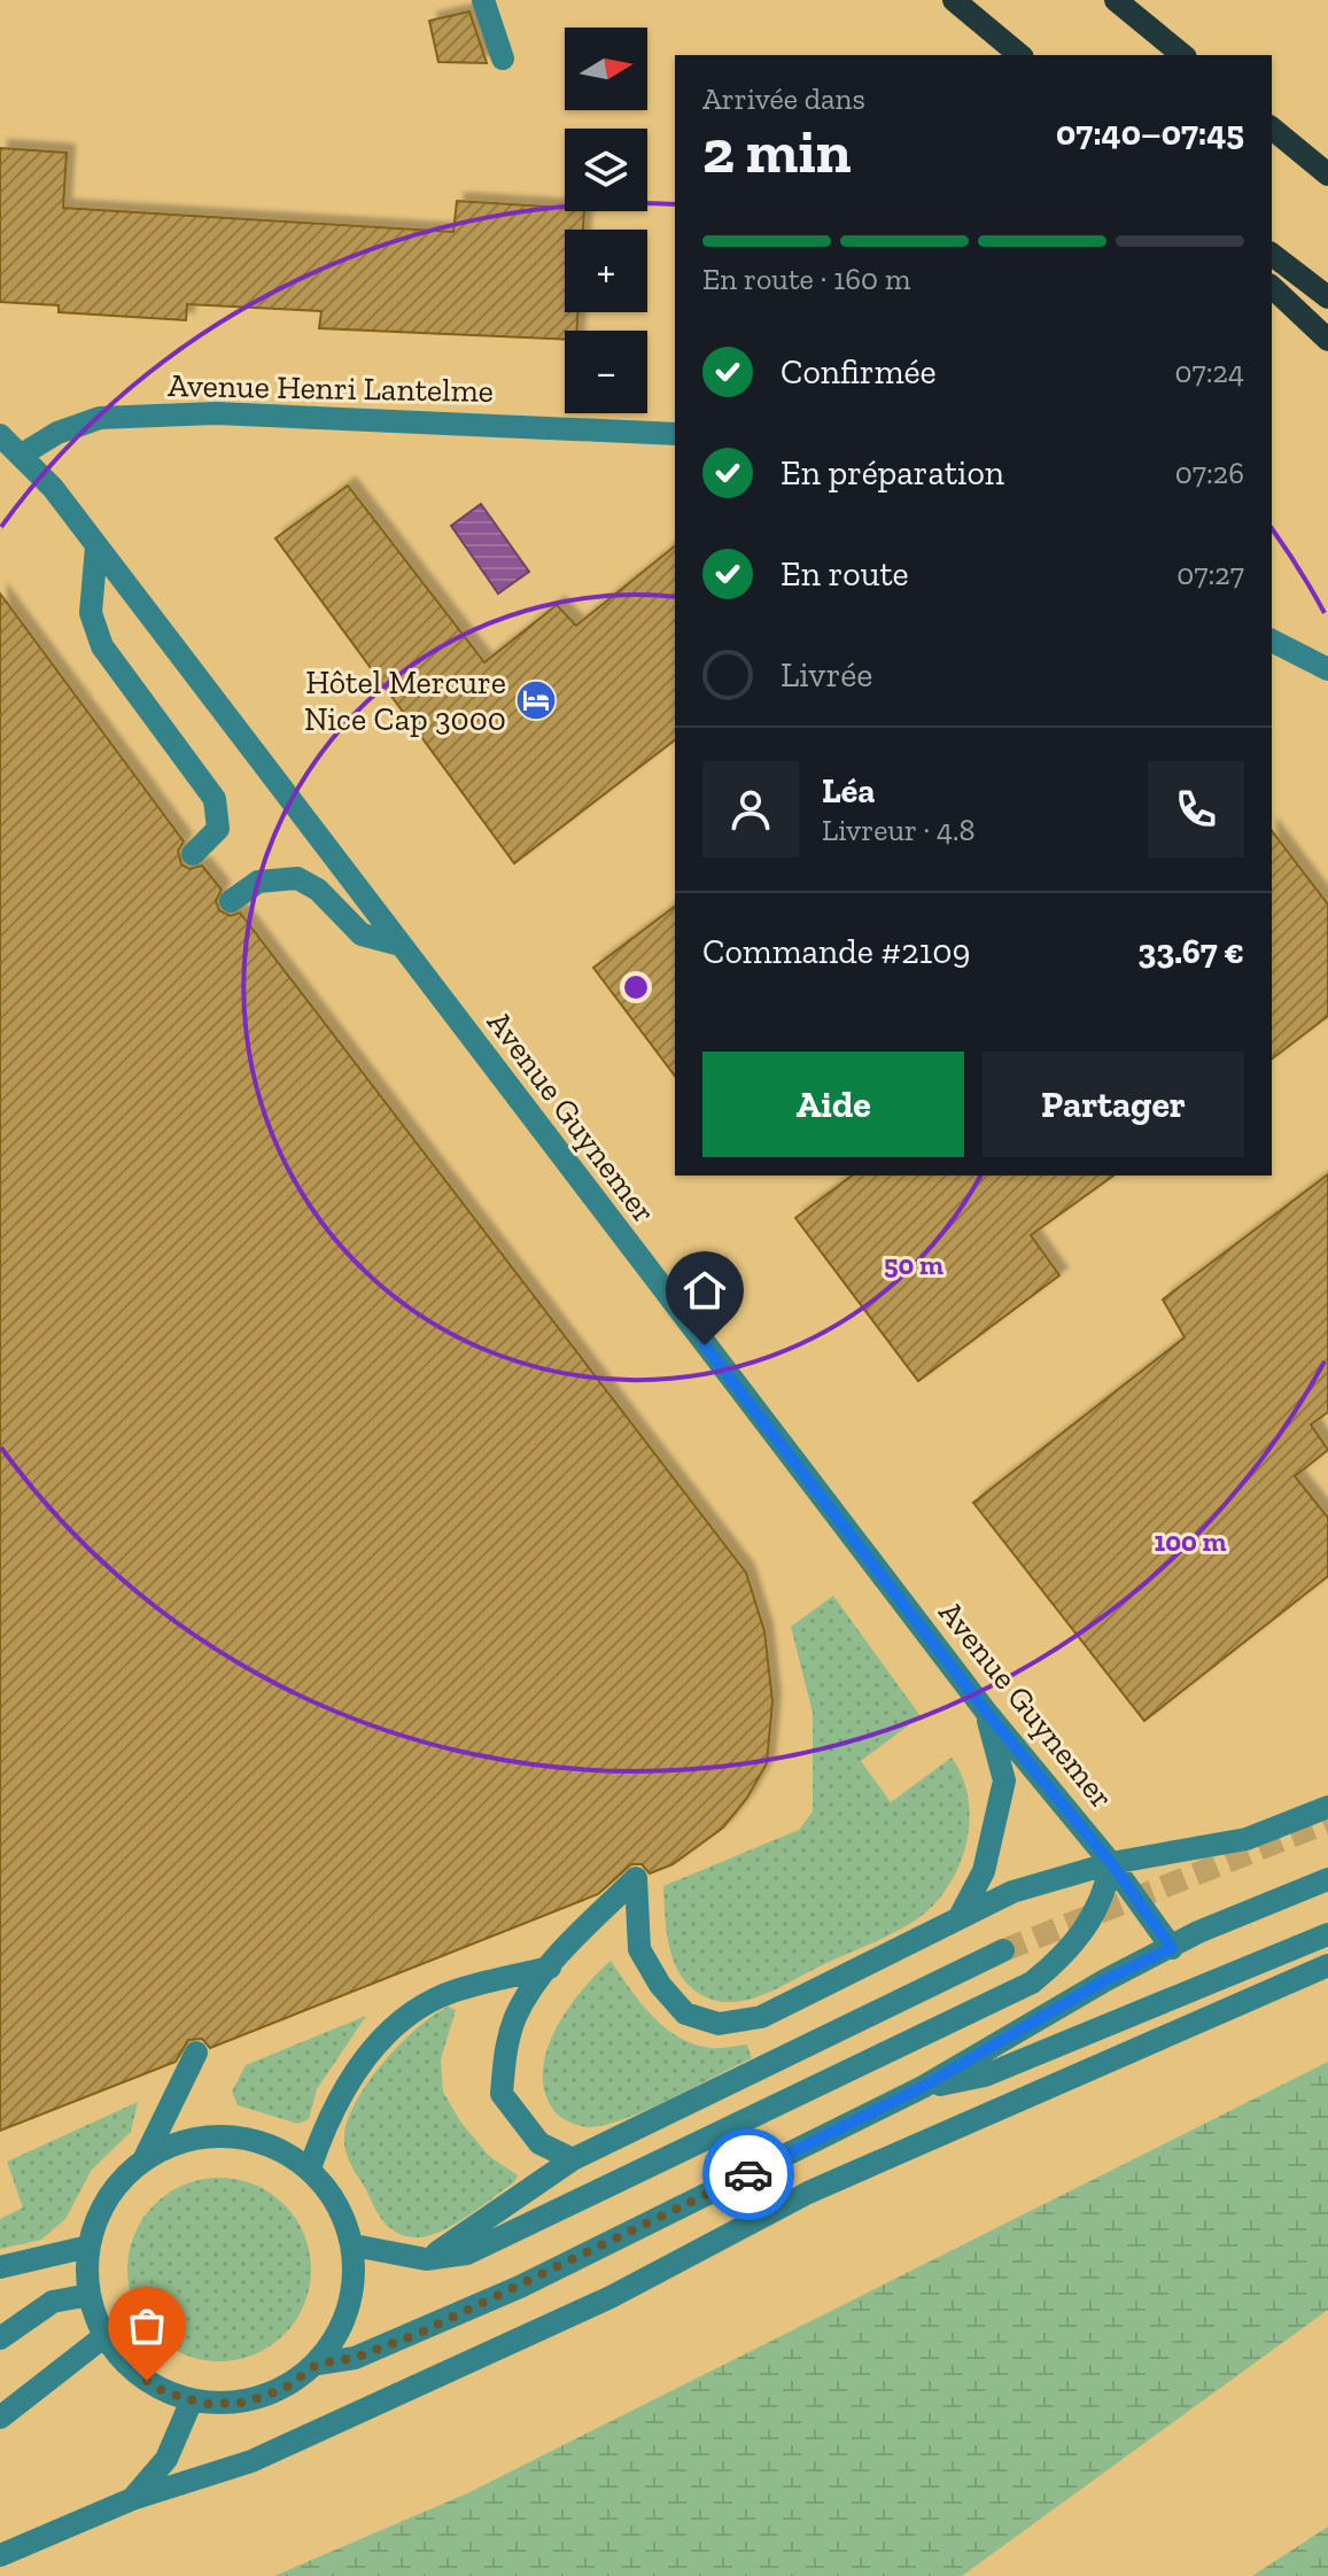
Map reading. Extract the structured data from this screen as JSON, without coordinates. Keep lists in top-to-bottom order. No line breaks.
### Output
{"streets":{"street":["Avenue Henri Lantelme","Avenue Guynemer"]},"crossings":[["Avenue Henri Lantelme","Avenue Guynemer"]],"places":{"hotel":["Hôtel Mercure Nice Cap 3000"]},"north":"right","page":{"map_buttons":["+","−"],"heading":["2 min","Arrivée dans","07:40–07:45"],"panel":["Léa","Livreur · 4.8","Commande #2109","33.67 €"],"bar":"En route · 160 m","list":[["Confirmée","07:24"],["En préparation","07:26"],["En route","07:27"],"Livrée"],"buttons":["Aide","Partager"]},"rings":["50 m","100 m"]}
